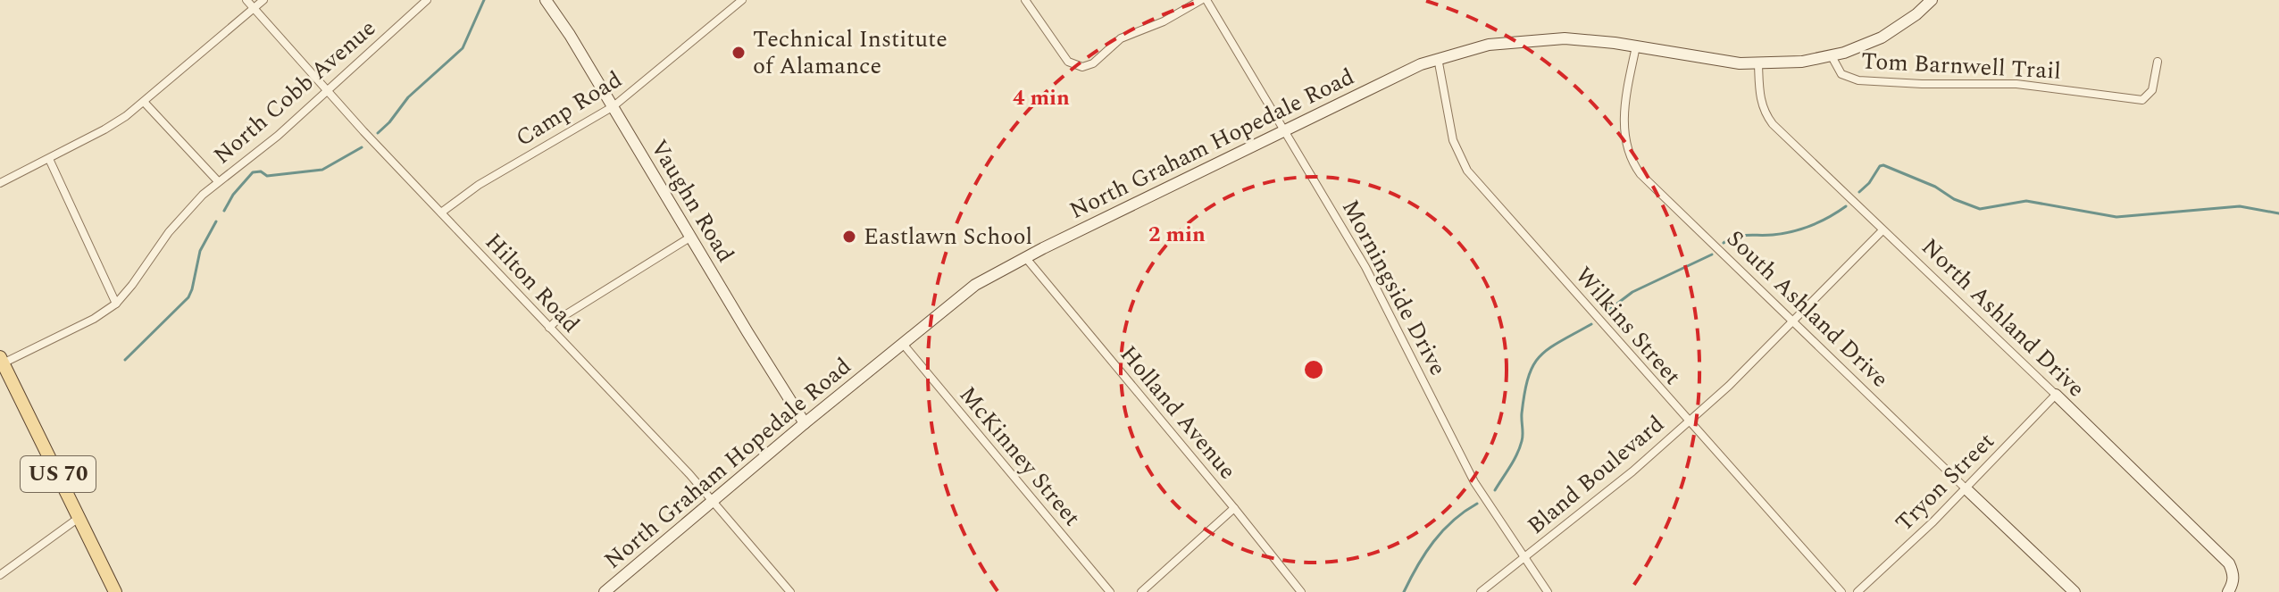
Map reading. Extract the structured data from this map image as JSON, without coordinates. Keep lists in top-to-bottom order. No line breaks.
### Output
{"streets":{"main road":["US 70"],"street":["Tom Barnwell Trail","North Cobb Avenue","Camp Road","North Graham Hopedale Road","Vaughn Road","Hilton Road","Morningside Drive","South Ashland Drive","North Ashland Drive","Wilkins Street","Holland Avenue","McKinney Street","Bland Boulevard","Tryon Street"]},"crossings":[["Tom Barnwell Trail","North Graham Hopedale Road"],["North Cobb Avenue","Hilton Road"],["North Cobb Avenue","US 70"],["Camp Road","Vaughn Road"],["Camp Road","Hilton Road"],["North Graham Hopedale Road","Vaughn Road"],["North Graham Hopedale Road","Hilton Road"],["North Graham Hopedale Road","Morningside Drive"],["North Graham Hopedale Road","South Ashland Drive"],["North Graham Hopedale Road","North Ashland Drive"],["North Graham Hopedale Road","Wilkins Street"],["North Graham Hopedale Road","Holland Avenue"],["North Graham Hopedale Road","McKinney Street"],["Morningside Drive","Bland Boulevard"],["South Ashland Drive","Bland Boulevard"],["South Ashland Drive","Tryon Street"],["North Ashland Drive","Bland Boulevard"],["North Ashland Drive","Tryon Street"],["Wilkins Street","Bland Boulevard"]],"places":["Technical Institute of Alamance","Eastlawn School"],"rings":["4 min","2 min"]}
